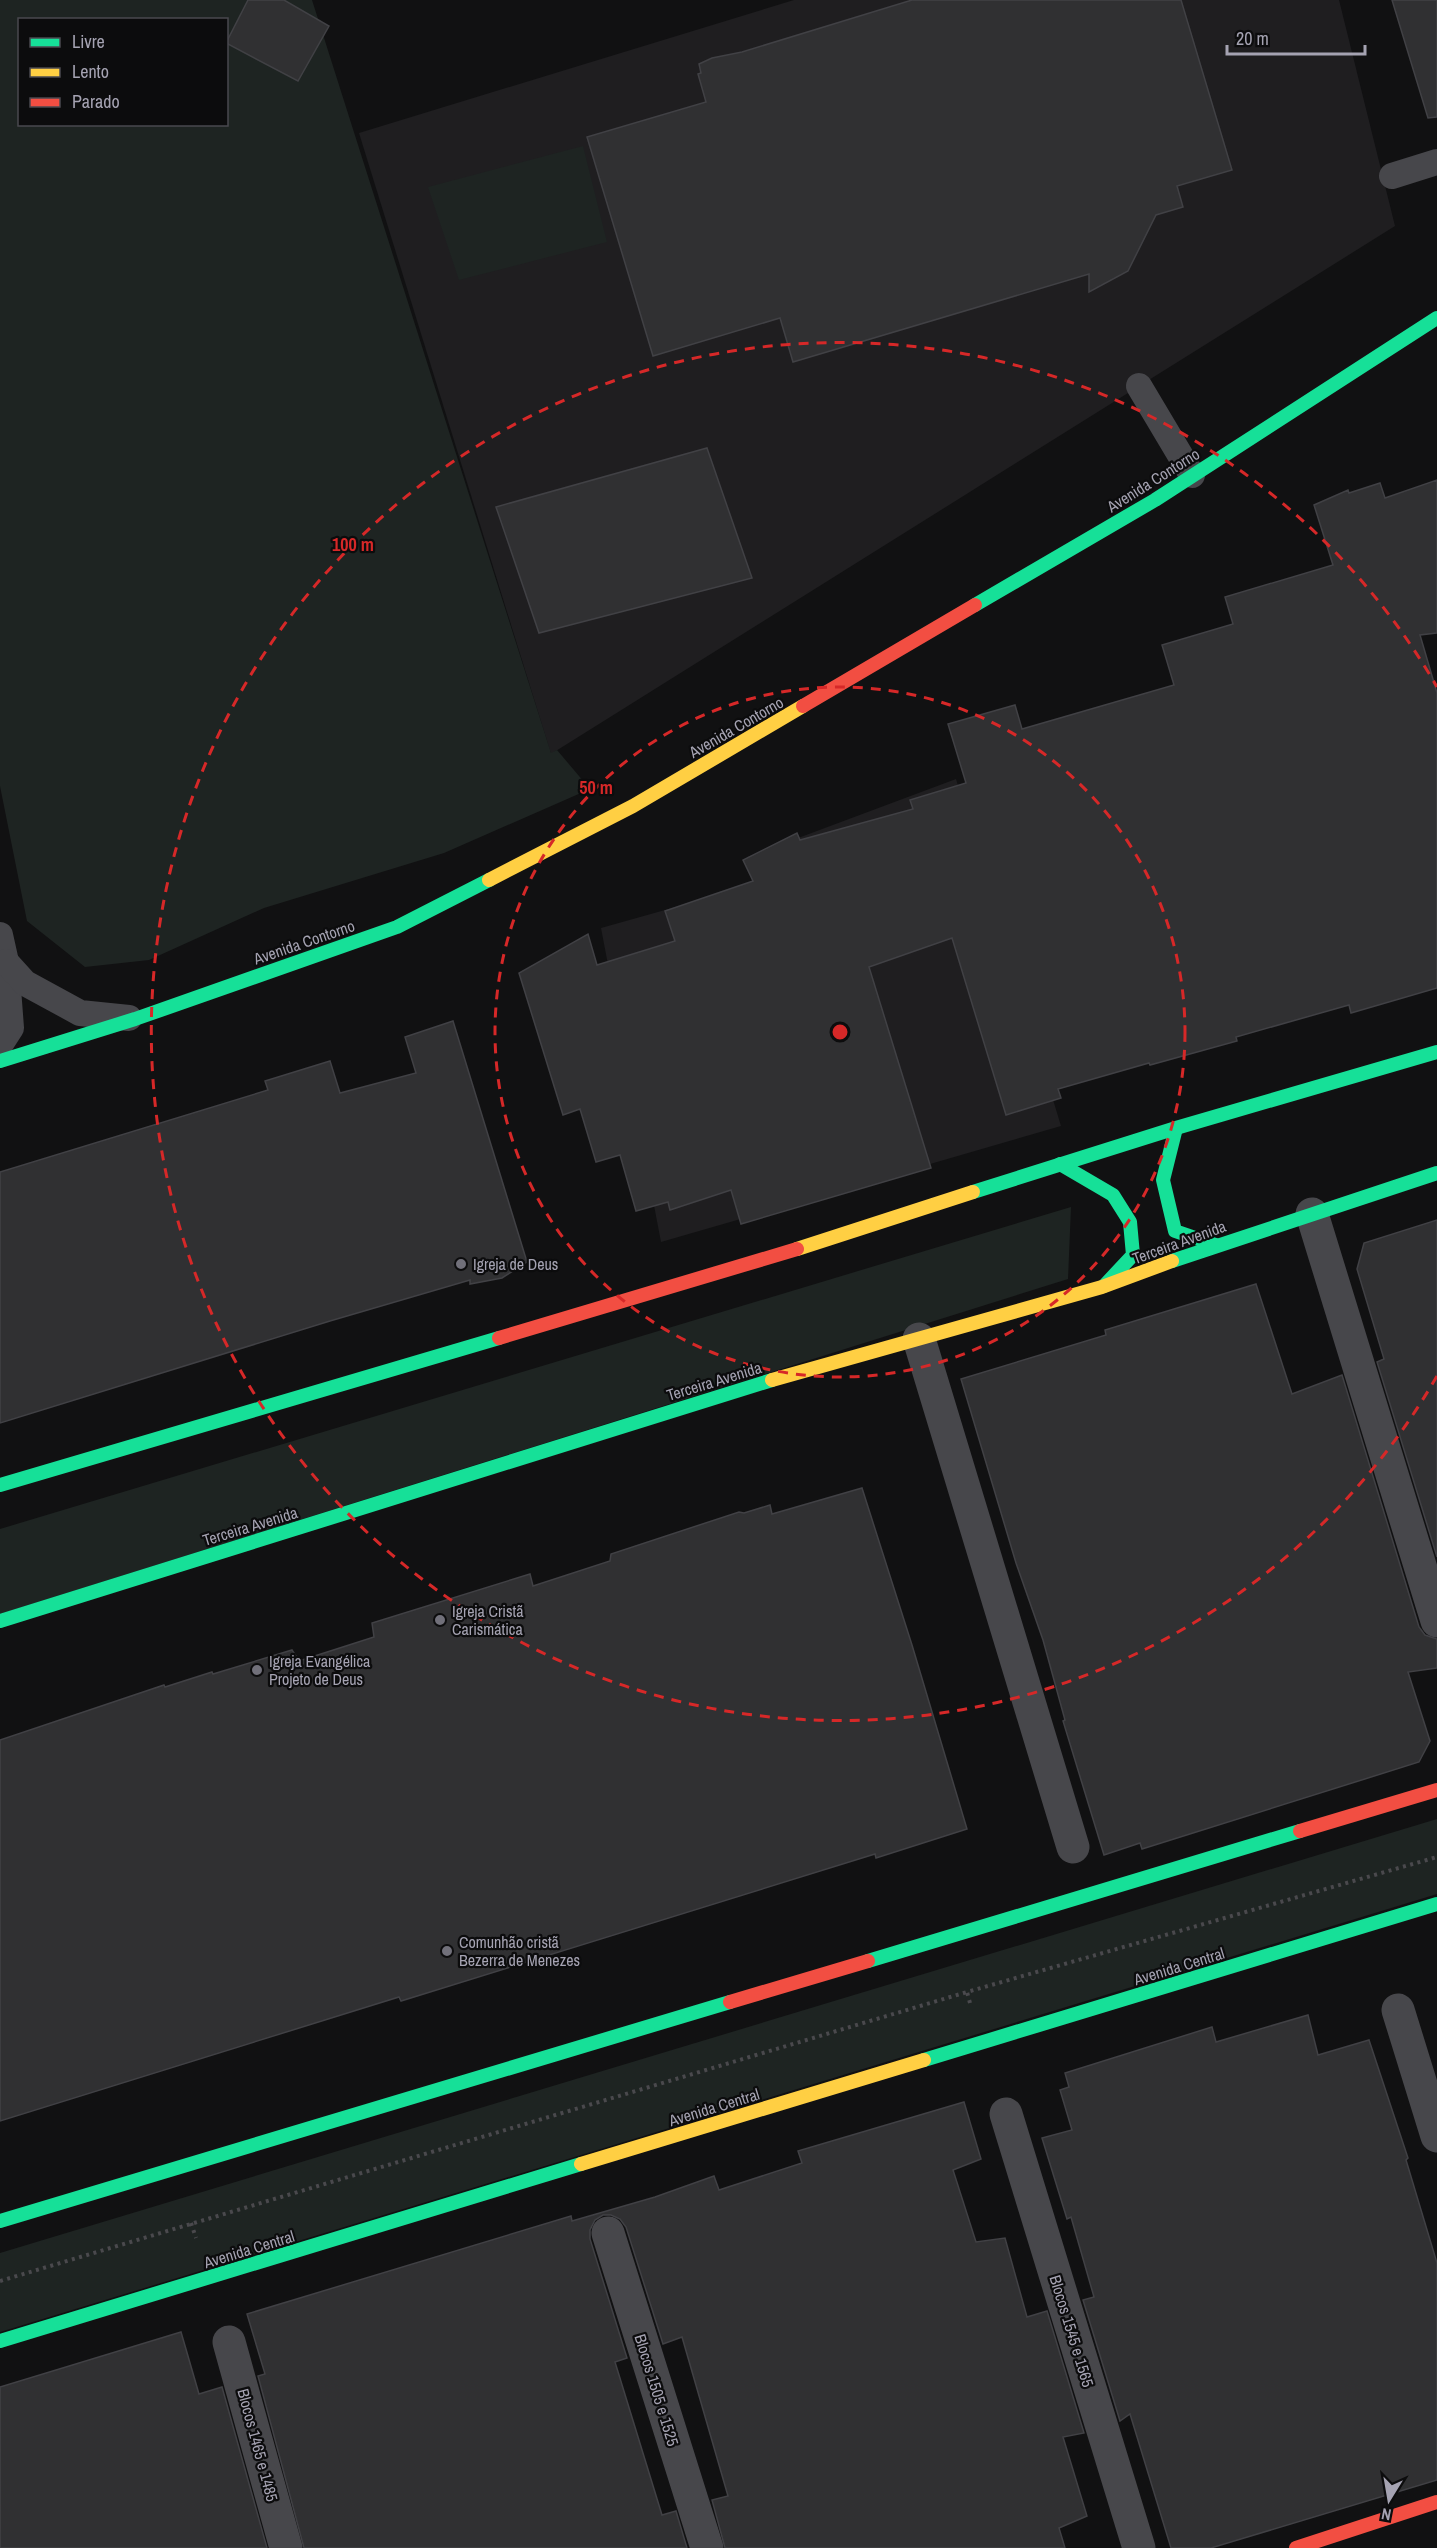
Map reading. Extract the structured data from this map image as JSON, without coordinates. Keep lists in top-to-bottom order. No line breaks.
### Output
{"streets":{"street":["Avenida Contorno","Terceira Avenida","Avenida Central","Blocos 1545 e 1565","Blocos 1505 e 1525","Blocos 1465 e 1485"]},"places":["Igreja de Deus","Igreja Cristã Carismática","Igreja Evangélica Projeto de Deus","Comunhão cristã Bezerra de Menezes"],"legend":["Livre","Lento","Parado"],"scale_bar":"20 m","north":"bottom","rings":["100 m","50 m"]}
